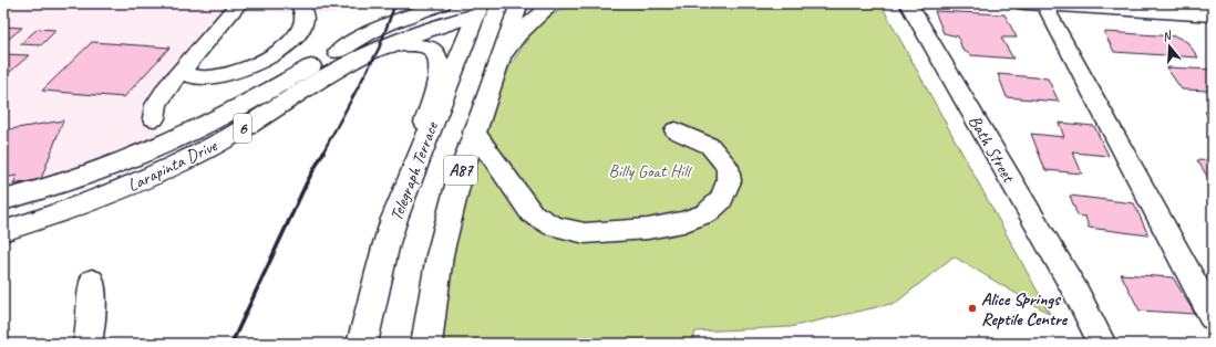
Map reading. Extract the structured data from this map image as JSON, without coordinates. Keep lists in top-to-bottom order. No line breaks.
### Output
{"streets":{"main road":["6","Larapinta Drive","A87","Telegraph Terrace"],"street":["Bath Street"]},"crossings":[["6","Larapinta Drive"],["6","Telegraph Terrace"],["Larapinta Drive","Telegraph Terrace"]],"parks":["Billy Goat Hill"],"places":["Alice Springs Reptile Centre"],"north":"top"}
